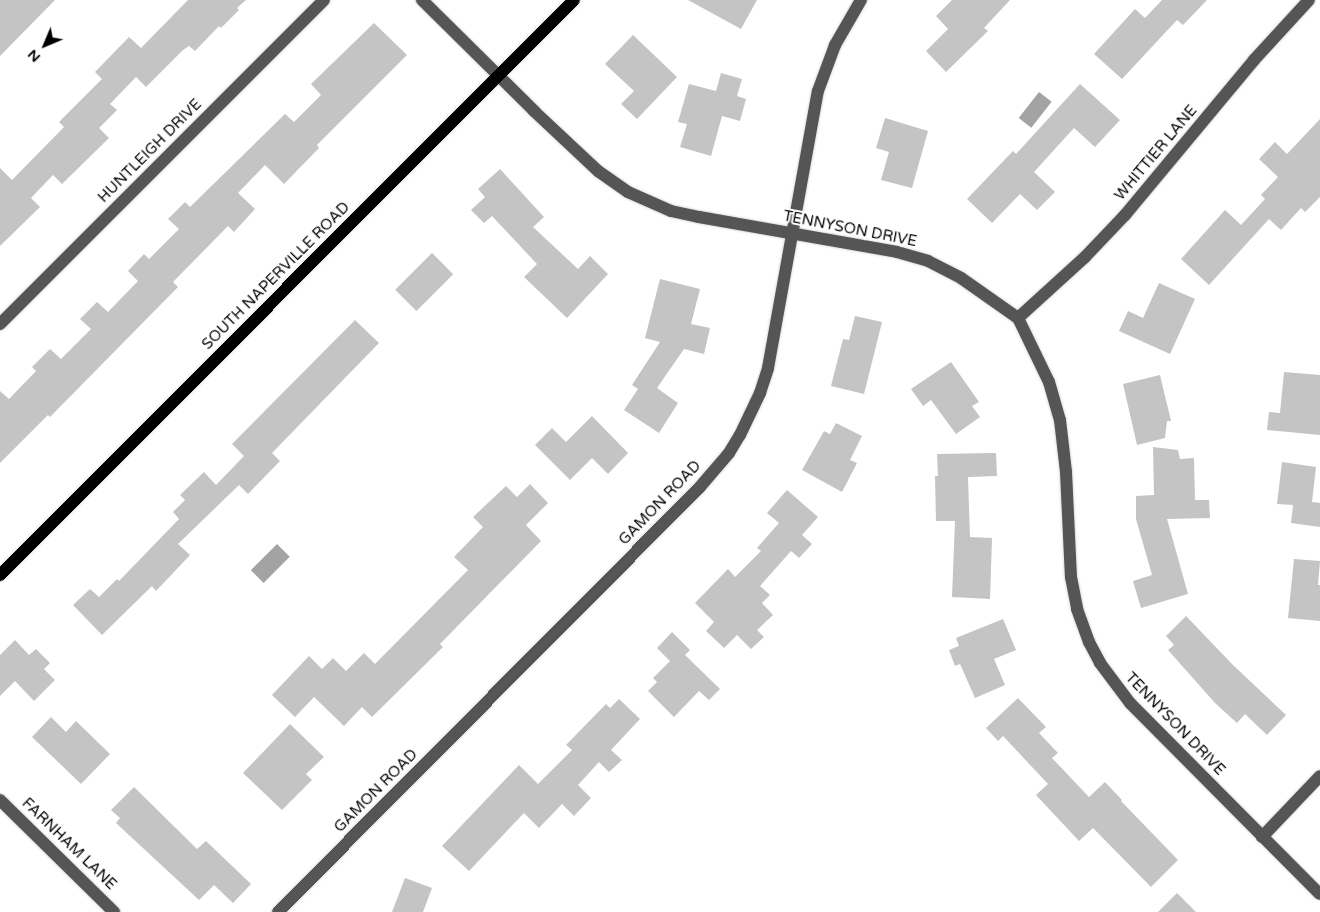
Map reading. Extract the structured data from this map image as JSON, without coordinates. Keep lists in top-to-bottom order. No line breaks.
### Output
{"streets":{"main road":["SOUTH NAPERVILLE ROAD"],"street":["HUNTLEIGH DRIVE","WHITTIER LANE","TENNYSON DRIVE","GAMON ROAD","FARNHAM LANE"]},"crossings":[["WHITTIER LANE","TENNYSON DRIVE"],["TENNYSON DRIVE","SOUTH NAPERVILLE ROAD"],["TENNYSON DRIVE","GAMON ROAD"]],"north":"bottom left"}
